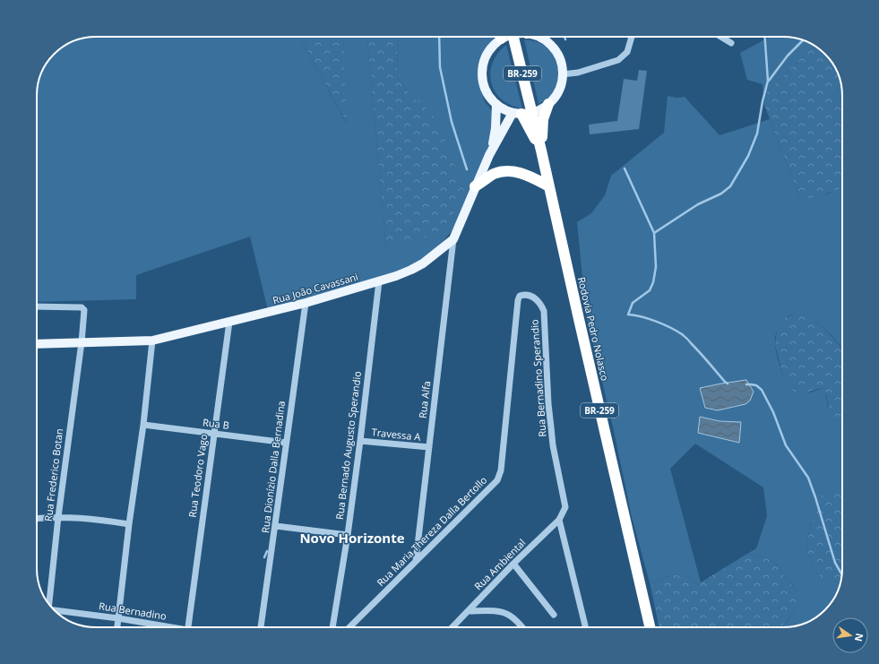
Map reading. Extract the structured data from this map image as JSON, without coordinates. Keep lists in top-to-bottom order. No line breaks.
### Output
{"streets":{"highway":["BR-259","Rodovia Pedro Nolasco"],"main road":["Rua João Cavassani"],"street":["Rua Bernadino Sperandio","Rua Alfa","Rua B","Travessa A","Rua Bernado Augusto Sperandio","Rua Dionízio Dalla Bernadina","Rua Frederico Botan","Rua Teodoro Vago","Rua Maria Thereza Dalla Bertollo","Rua Ambiental","Rua Bernadino"]},"crossings":[["Rua João Cavassani","Rua Alfa"],["Rua João Cavassani","Rua Bernado Augusto Sperandio"],["Rua João Cavassani","Rua Dionízio Dalla Bernadina"],["Rua João Cavassani","Rua Frederico Botan"],["Rua João Cavassani","Rua Teodoro Vago"],["Rua Bernadino Sperandio","Rua Maria Thereza Dalla Bertollo"],["Rua Bernadino Sperandio","Rua Ambiental"],["Rua Alfa","Travessa A"],["Rua Alfa","Rua Maria Thereza Dalla Bertollo"],["Rua B","Rua Dionízio Dalla Bernadina"],["Rua B","Rua Teodoro Vago"],["Travessa A","Rua Bernado Augusto Sperandio"]],"districts":["Novo Horizonte"],"north":"right"}
